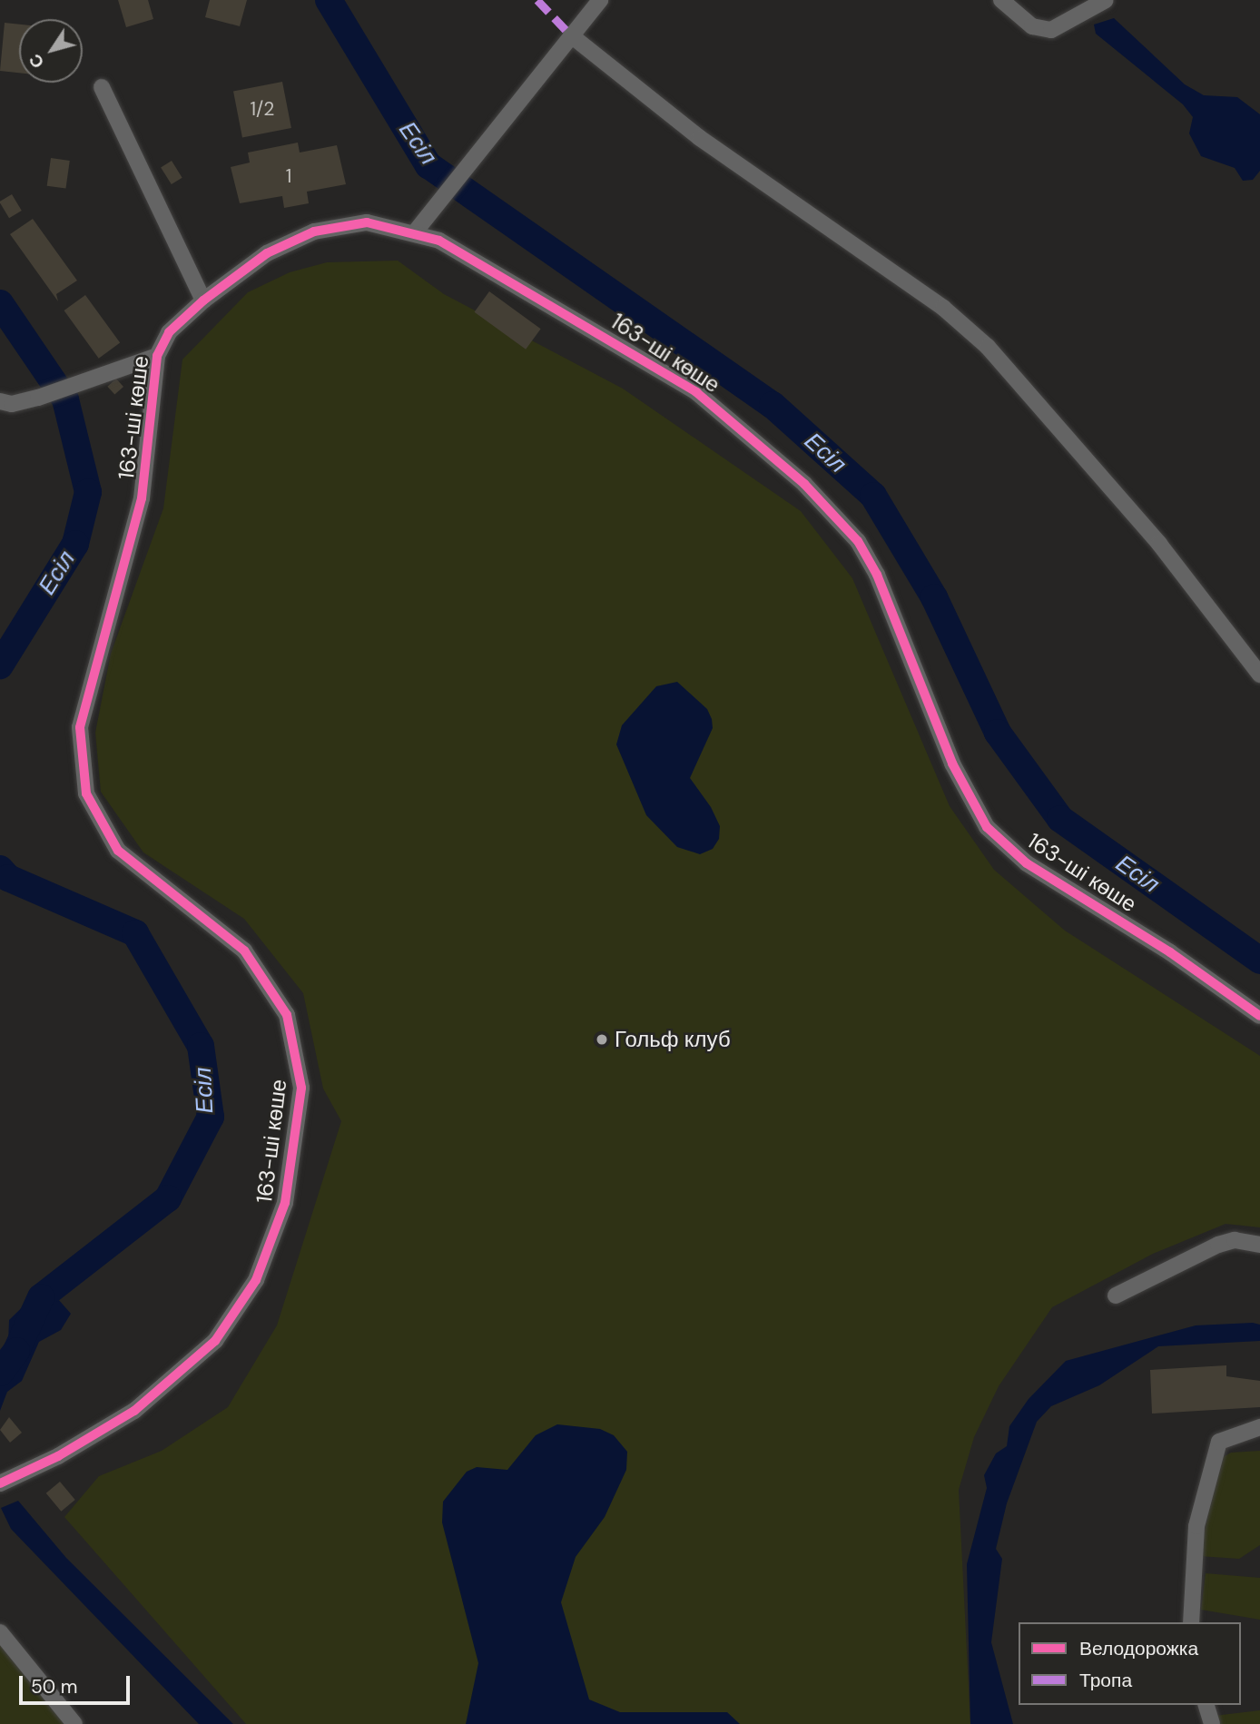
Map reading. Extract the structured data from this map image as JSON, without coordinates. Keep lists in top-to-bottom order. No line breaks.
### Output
{"streets":{"street":["163-ші көше"]},"water":["Есіл"],"places":["Гольф клуб"],"house_numbers":["1/2","1"],"legend":["Велодорожка","Тропа"],"scale_bar":"50 m","north":"bottom left"}
